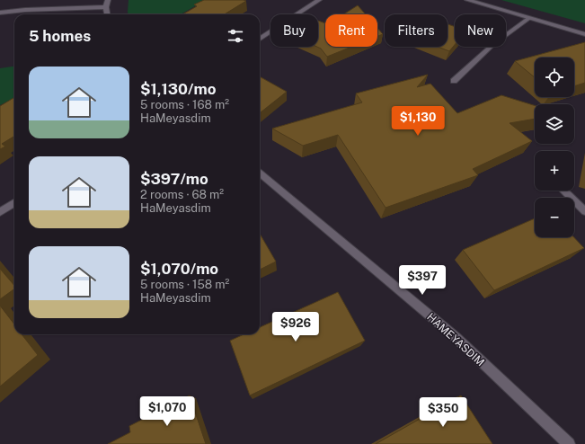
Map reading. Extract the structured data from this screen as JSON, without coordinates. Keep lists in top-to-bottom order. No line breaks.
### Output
{"streets":{"street":["HAMEYASDIM"]},"page":{"chip":["Buy","Rent","Filters","New"],"heading":"5 homes","map_buttons":["+","−"],"list":[{"name":"$1,130/mo","note":"5 rooms · 168 m² · HaMeyasdim"},{"name":"$397/mo","note":"2 rooms · 68 m² · HaMeyasdim"},{"name":"$1,070/mo","note":"5 rooms · 158 m² · HaMeyasdim"}],"price":["$1,130","$397","$926","$1,070","$350"]}}
